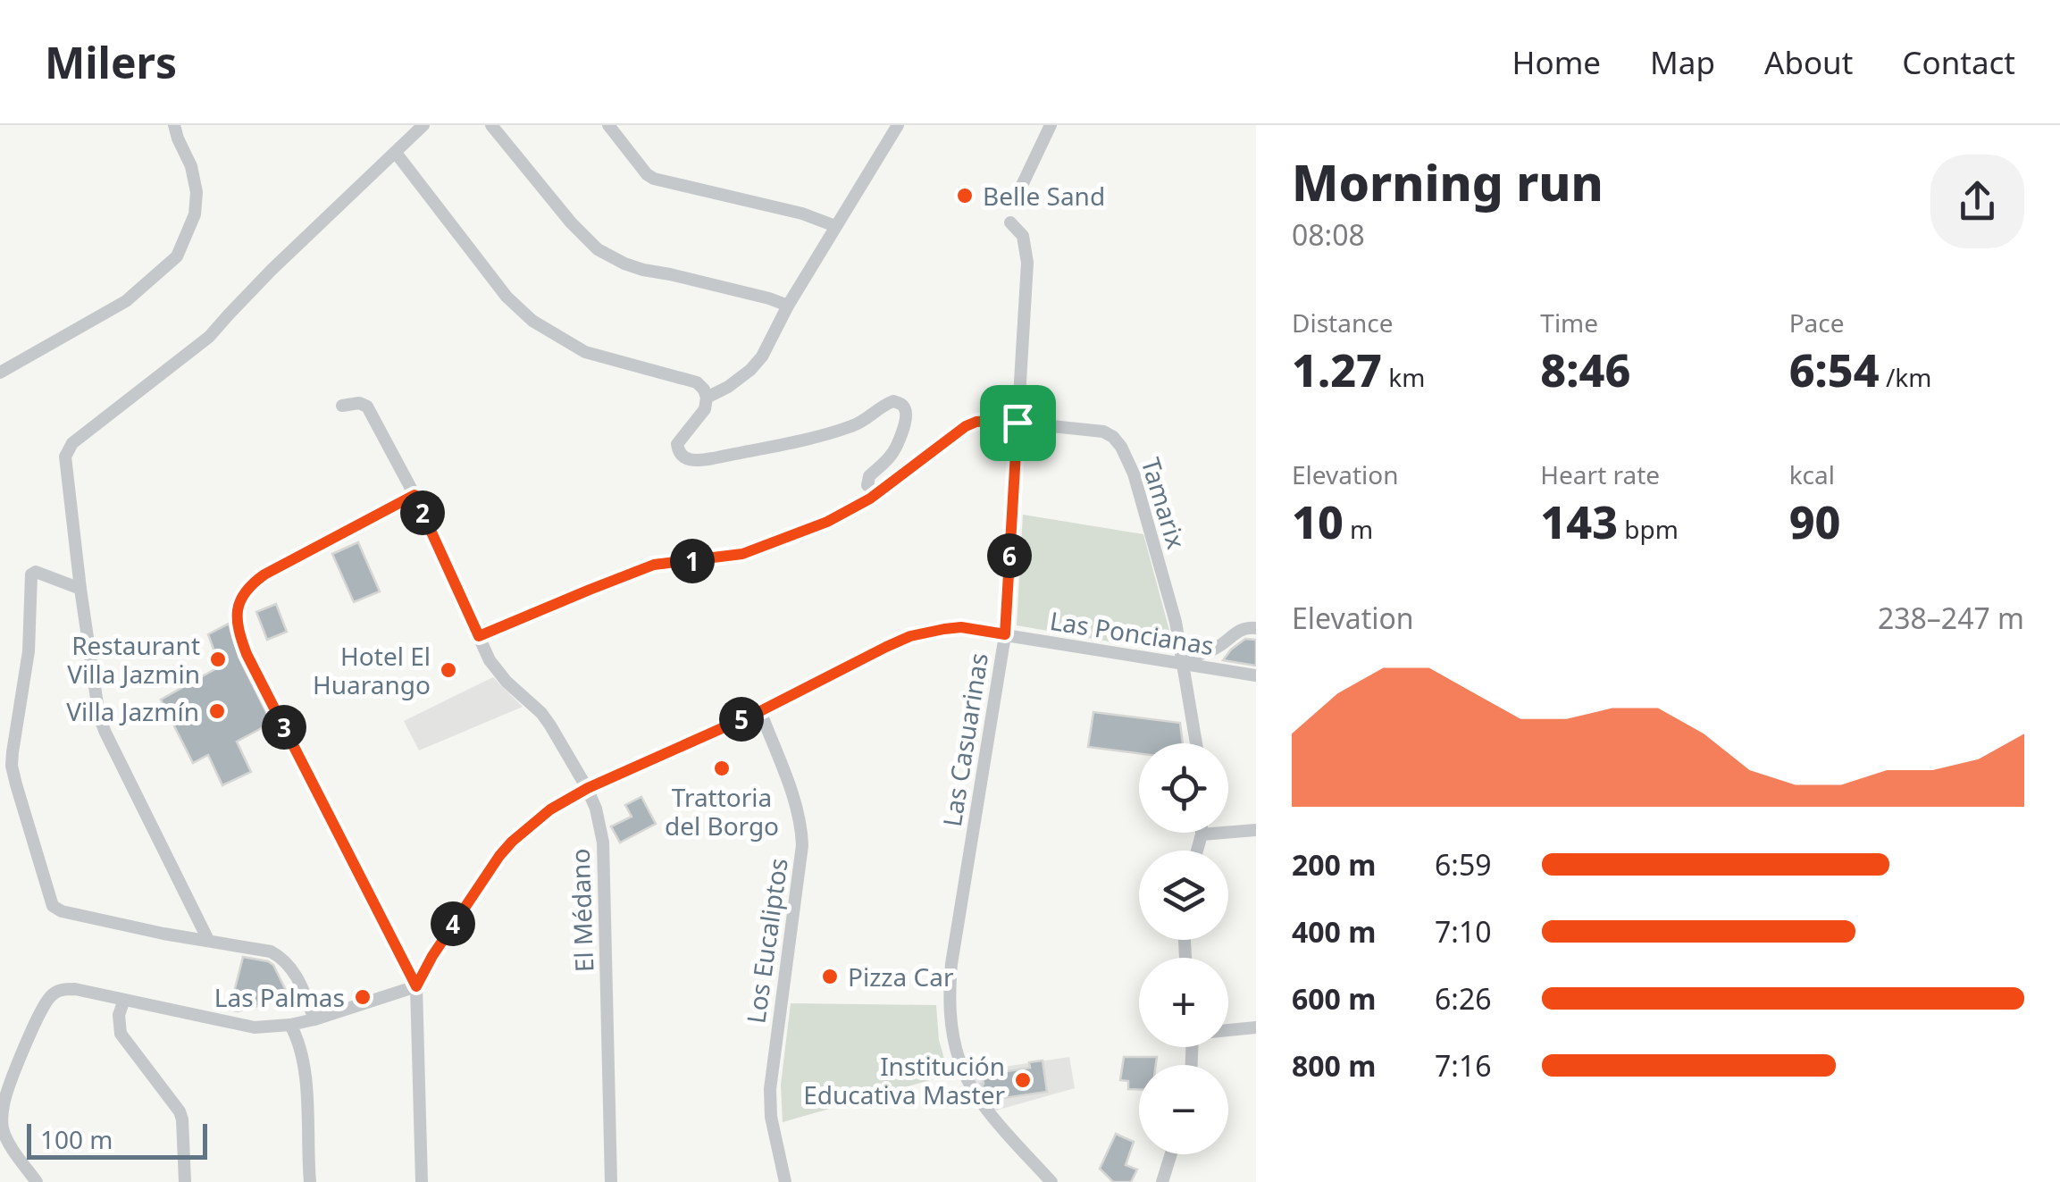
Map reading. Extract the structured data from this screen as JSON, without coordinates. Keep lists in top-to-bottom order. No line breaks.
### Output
{"streets":{"street":["Tamarix","Las Poncianas","Las Casuarinas","El Médano","Los Eucaliptos"]},"crossings":[["Tamarix","Las Poncianas"],["Tamarix","Las Casuarinas"],["Tamarix","El Médano"],["Las Poncianas","Las Casuarinas"],["Las Poncianas","El Médano"],["Las Poncianas","Los Eucaliptos"]],"places":["Belle Sand","Restaurant Villa Jazmin","Hotel El Huarango","Villa Jazmín","Trattoria del Borgo","Pizza Car","Las Palmas","Institución Educativa Master"],"scale_bar":"100 m","page":{"header":"Milers","nav":["Home","Map","About","Contact"],"heading":["Morning run","08:08"],"stats":[["Distance","1.27 km"],["Time","8:46"],["Pace","6:54 /km"],["Elevation","10 m"],["Heart rate","143 bpm"],["kcal","90"]],"pins":["2","6","1","5","3","4"],"chart":["Elevation","238–247 m"],"map_buttons":["+","−"],"list":[{"name":"200 m","note":"6:59"},{"name":"400 m","note":"7:10"},{"name":"600 m","note":"6:26"},{"name":"800 m","note":"7:16"}],"scale":"100 m"}}
